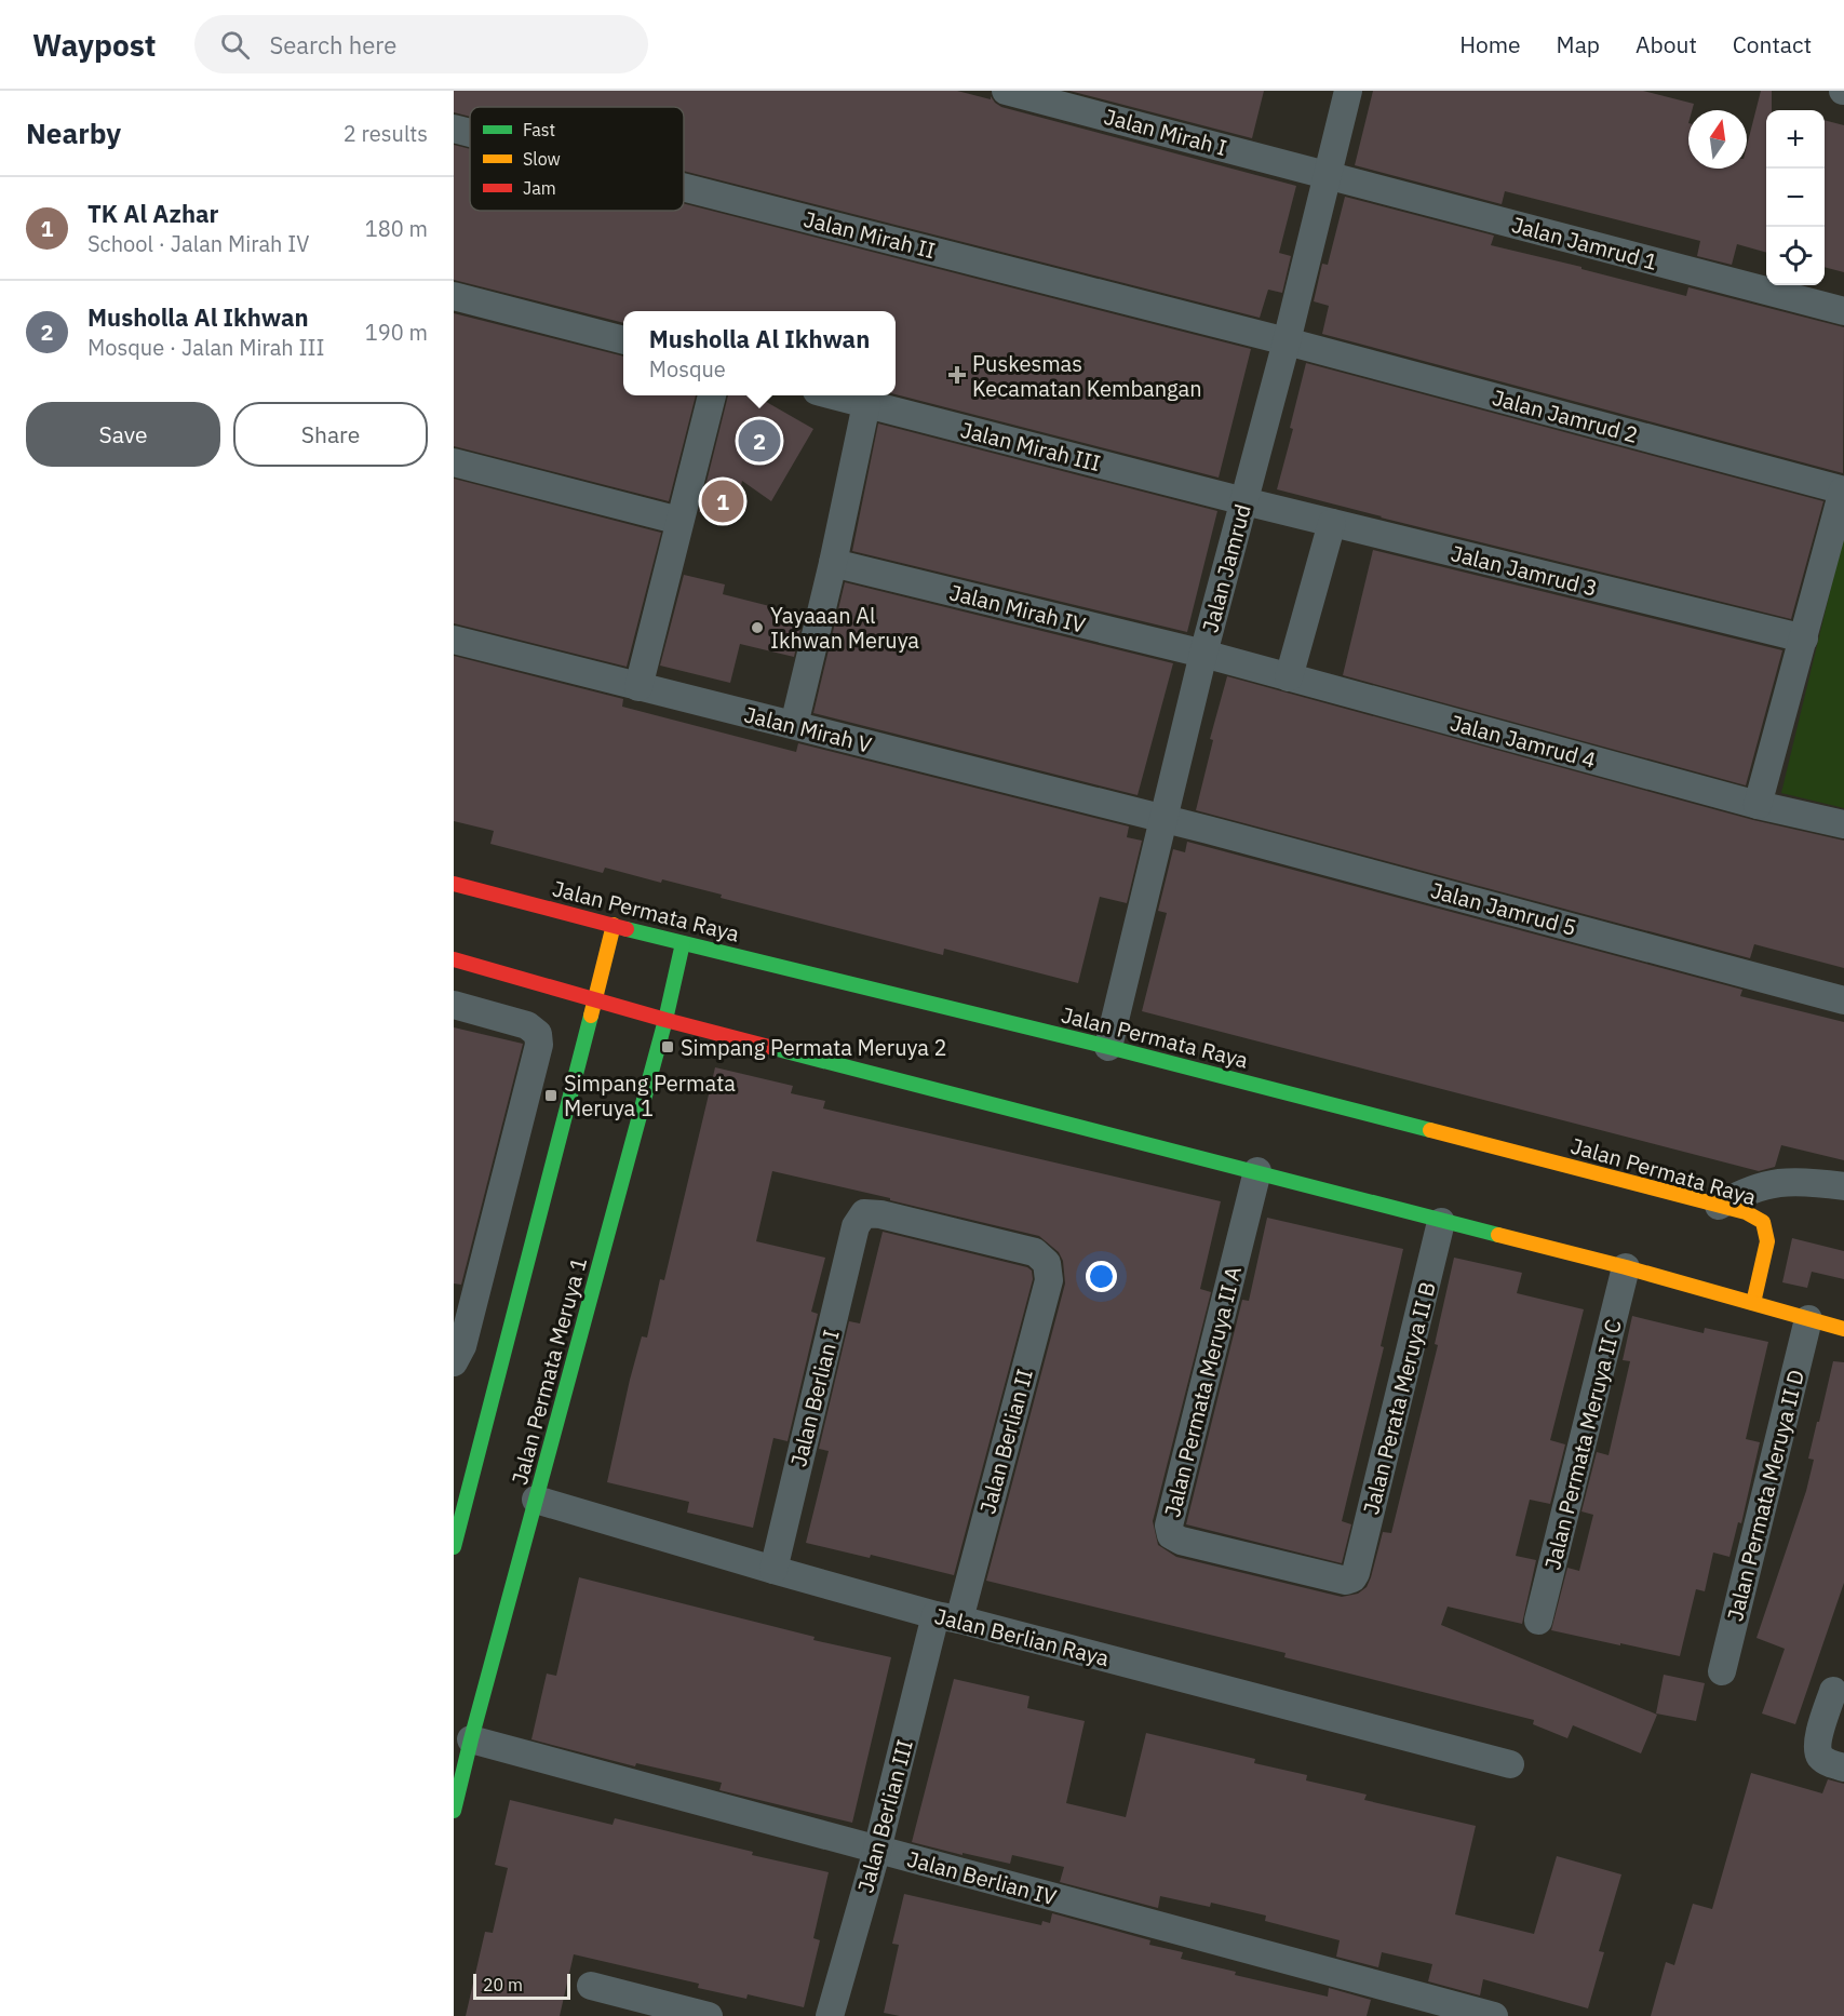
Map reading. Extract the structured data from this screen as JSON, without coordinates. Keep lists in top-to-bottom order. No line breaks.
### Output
{"streets":{"street":["Jalan Mirah I","Jalan Mirah II","Jalan Jamrud 1","Jalan Jamrud 2","Jalan Mirah III","Jalan Jamrud","Jalan Jamrud 3","Jalan Mirah IV","Jalan Mirah V","Jalan Jamrud 4","Jalan Jamrud 5","Jalan Permata Raya","Jalan Permata Meruya 1","Jalan Permata Meruya II A","Jalan Berlian I","Jalan Perata Meruya II B","Jalan Berlian II","Jalan Permata Meruya II C","Jalan Permata Meruya II D","Jalan Berlian Raya","Jalan Berlian III","Jalan Berlian IV"]},"crossings":[["Jalan Mirah I","Jalan Jamrud 1"],["Jalan Mirah I","Jalan Jamrud"],["Jalan Mirah II","Jalan Jamrud 2"],["Jalan Mirah II","Jalan Jamrud"],["Jalan Jamrud 1","Jalan Jamrud"],["Jalan Jamrud 2","Jalan Jamrud"],["Jalan Mirah III","Jalan Jamrud"],["Jalan Mirah III","Jalan Jamrud 3"],["Jalan Jamrud","Jalan Jamrud 3"],["Jalan Jamrud","Jalan Mirah IV"],["Jalan Jamrud","Jalan Mirah V"],["Jalan Jamrud","Jalan Jamrud 4"],["Jalan Jamrud","Jalan Jamrud 5"],["Jalan Jamrud","Jalan Permata Raya"],["Jalan Mirah IV","Jalan Jamrud 4"],["Jalan Mirah V","Jalan Jamrud 5"],["Jalan Permata Raya","Jalan Permata Meruya 1"],["Jalan Permata Meruya 1","Jalan Berlian Raya"],["Jalan Permata Meruya 1","Jalan Berlian IV"],["Jalan Permata Meruya II A","Jalan Perata Meruya II B"],["Jalan Berlian I","Jalan Berlian II"],["Jalan Berlian I","Jalan Berlian Raya"],["Jalan Berlian II","Jalan Berlian Raya"],["Jalan Berlian II","Jalan Berlian III"],["Jalan Berlian Raya","Jalan Berlian III"],["Jalan Berlian III","Jalan Berlian IV"]],"places":{"health":["Puskesmas Kecamatan Kembangan"],"other":["Yayaaan Al Ikhwan Meruya"],"transit":["Simpang Permata Meruya 2","Simpang Permata Meruya 1"]},"legend":["Fast","Slow","Jam"],"scale_bar":"20 m","north":"top","page":{"header":"Waypost","search":"Search here","nav":["Home","Map","About","Contact"],"heading":["Nearby","2 results"],"map_buttons":["+","−"],"list":[{"mark":"1","name":"TK Al Azhar","note":"School · Jalan Mirah IV","value":"180 m"},{"mark":"2","name":"Musholla Al Ikhwan","note":"Mosque · Jalan Mirah III","value":"190 m"}],"popup":["Musholla Al Ikhwan","Mosque"],"buttons":["Save","Share"],"pins":["2","1"],"scale":"20 m"}}
